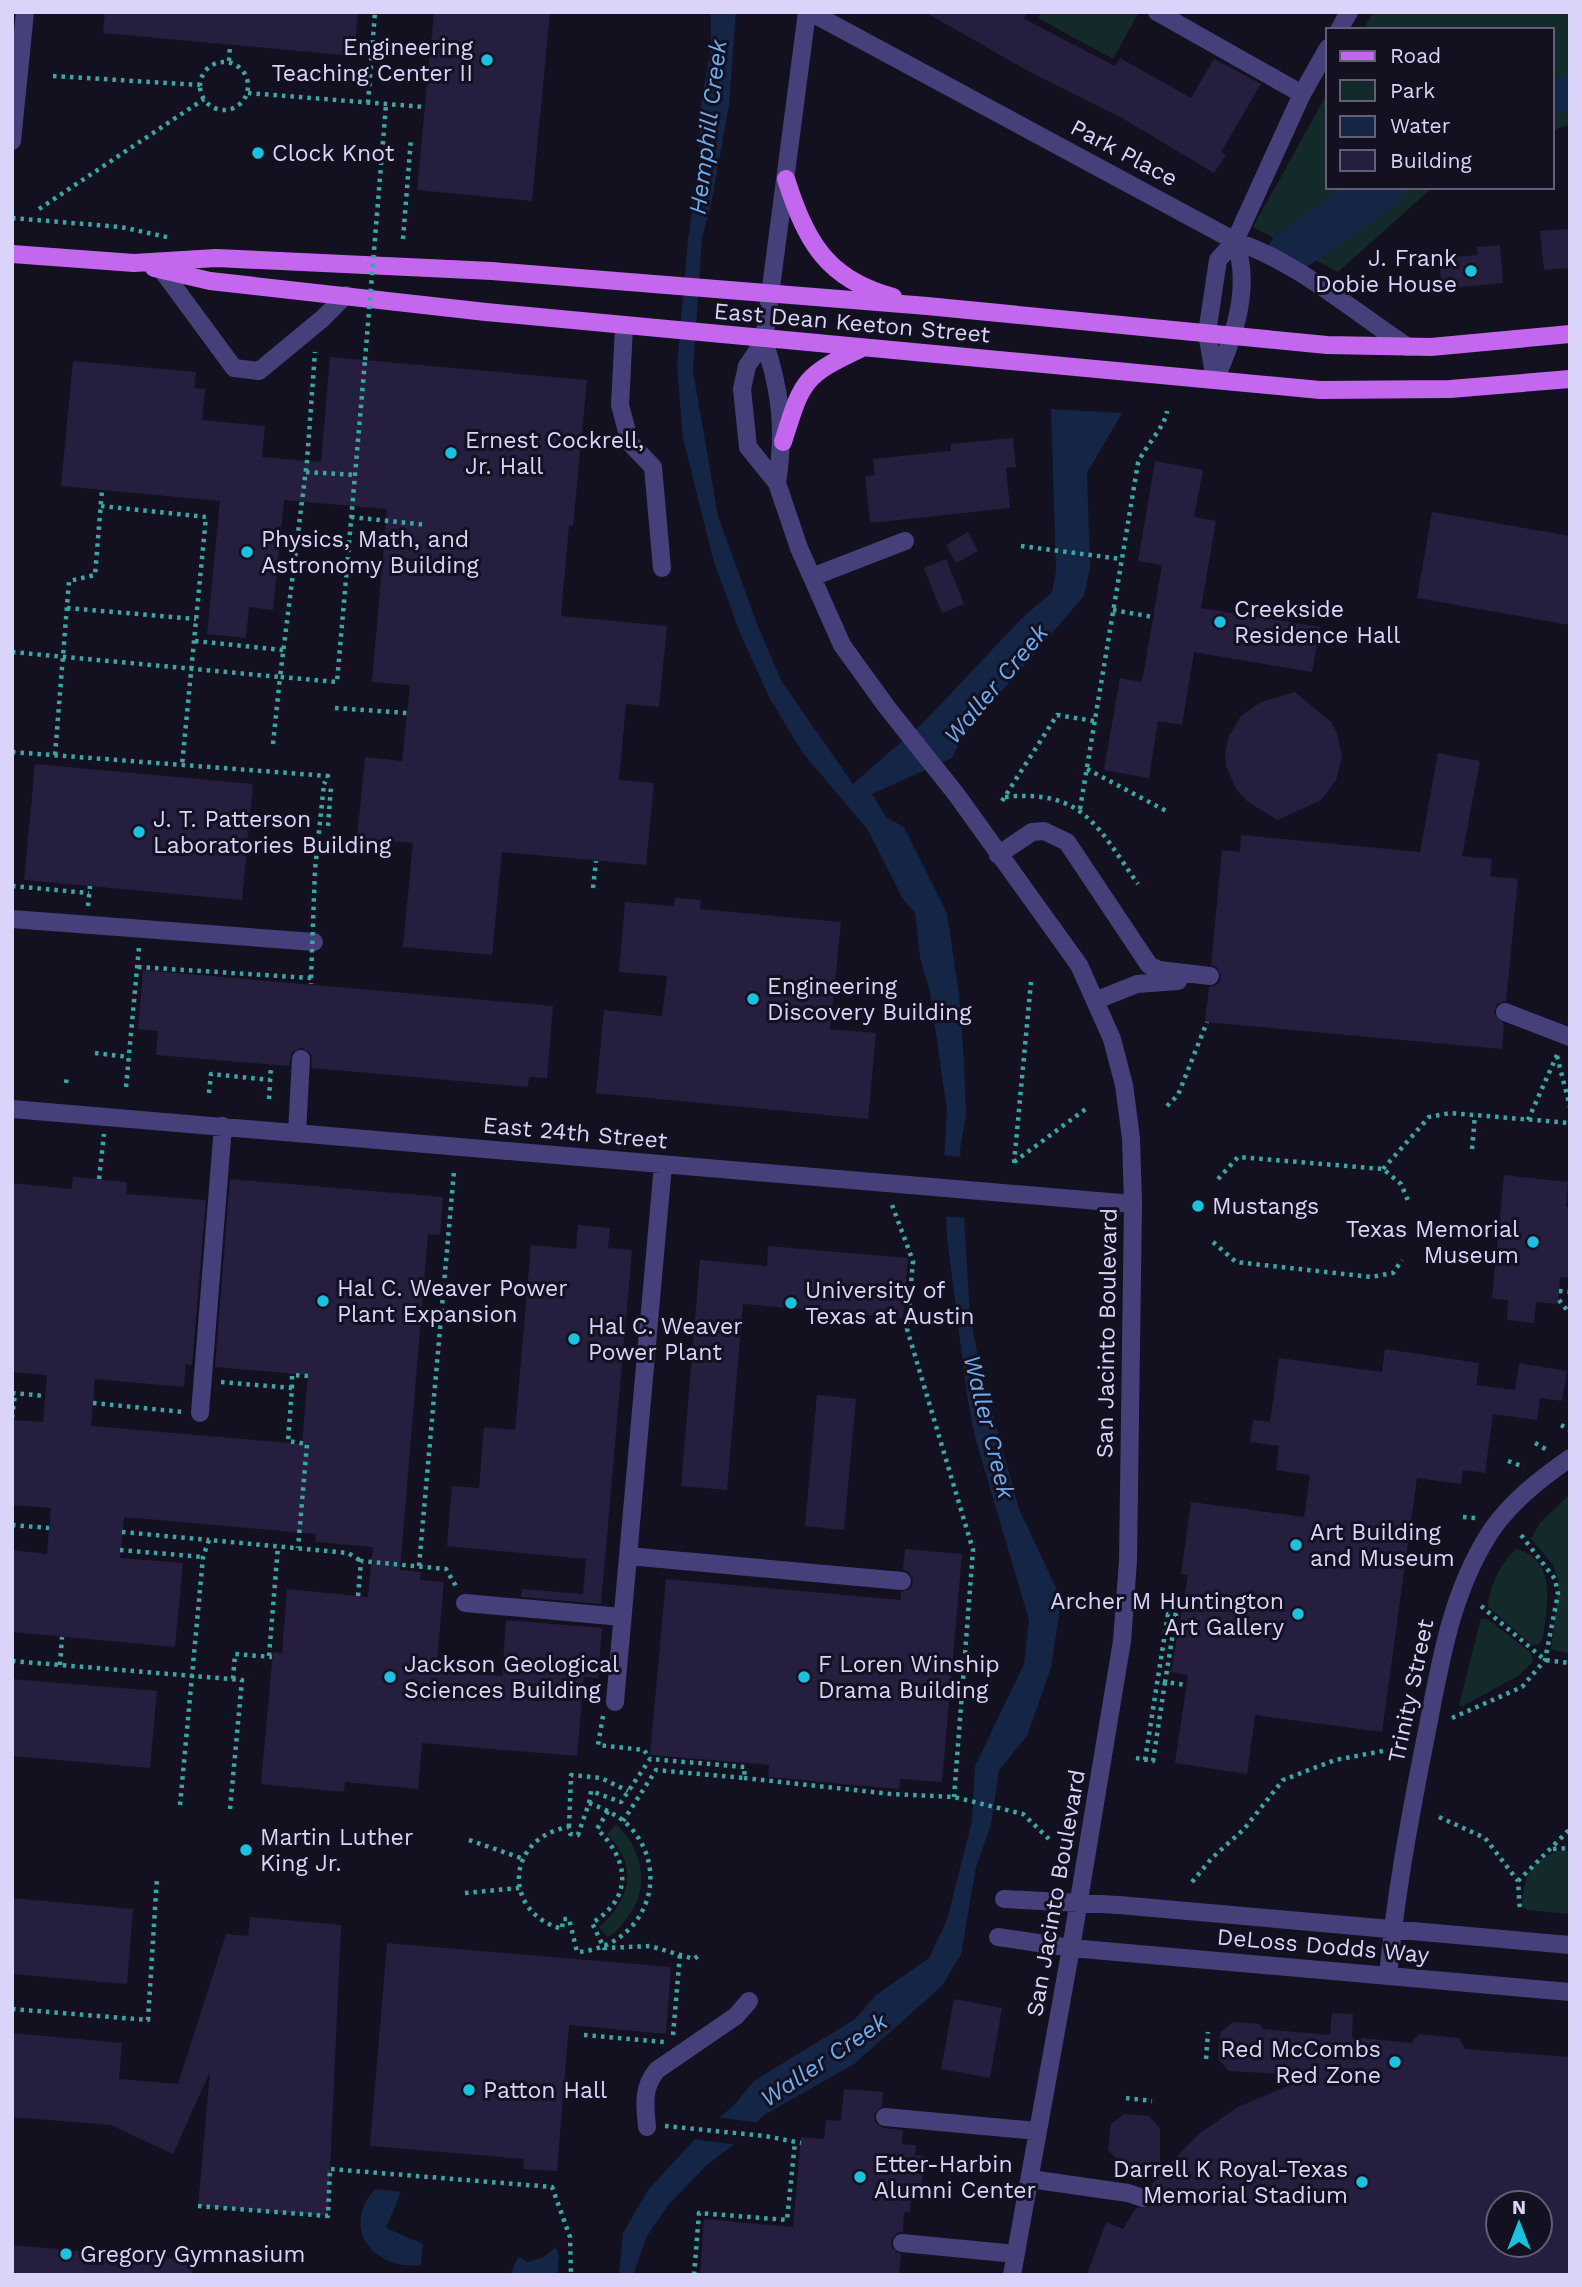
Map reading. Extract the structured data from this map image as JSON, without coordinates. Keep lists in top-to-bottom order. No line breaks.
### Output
{"streets":{"main road":["East Dean Keeton Street"],"street":["Park Place","East 24th Street","San Jacinto Boulevard","Trinity Street","DeLoss Dodds Way"]},"crossings":[["Park Place","East Dean Keeton Street"],["Park Place","San Jacinto Boulevard"],["East Dean Keeton Street","San Jacinto Boulevard"],["East 24th Street","San Jacinto Boulevard"],["San Jacinto Boulevard","DeLoss Dodds Way"],["Trinity Street","DeLoss Dodds Way"]],"water":["Hemphill Creek","Waller Creek"],"places":["Engineering Teaching Center II","Clock Knot","J. Frank Dobie House","Ernest Cockrell, Jr. Hall","Physics, Math, and Astronomy Building","Creekside Residence Hall","J. T. Patterson Laboratories Building","Engineering Discovery Building","Mustangs","Texas Memorial Museum","Hal C. Weaver Power Plant Expansion","University of Texas at Austin","Hal C. Weaver Power Plant","Art Building and Museum","Archer M Huntington Art Gallery","Jackson Geological Sciences Building","F Loren Winship Drama Building","Martin Luther King Jr.","Red McCombs Red Zone","Patton Hall","Etter-Harbin Alumni Center","Darrell K Royal-Texas Memorial Stadium","Gregory Gymnasium"],"legend":["Road","Park","Water","Building"],"north":"top"}
